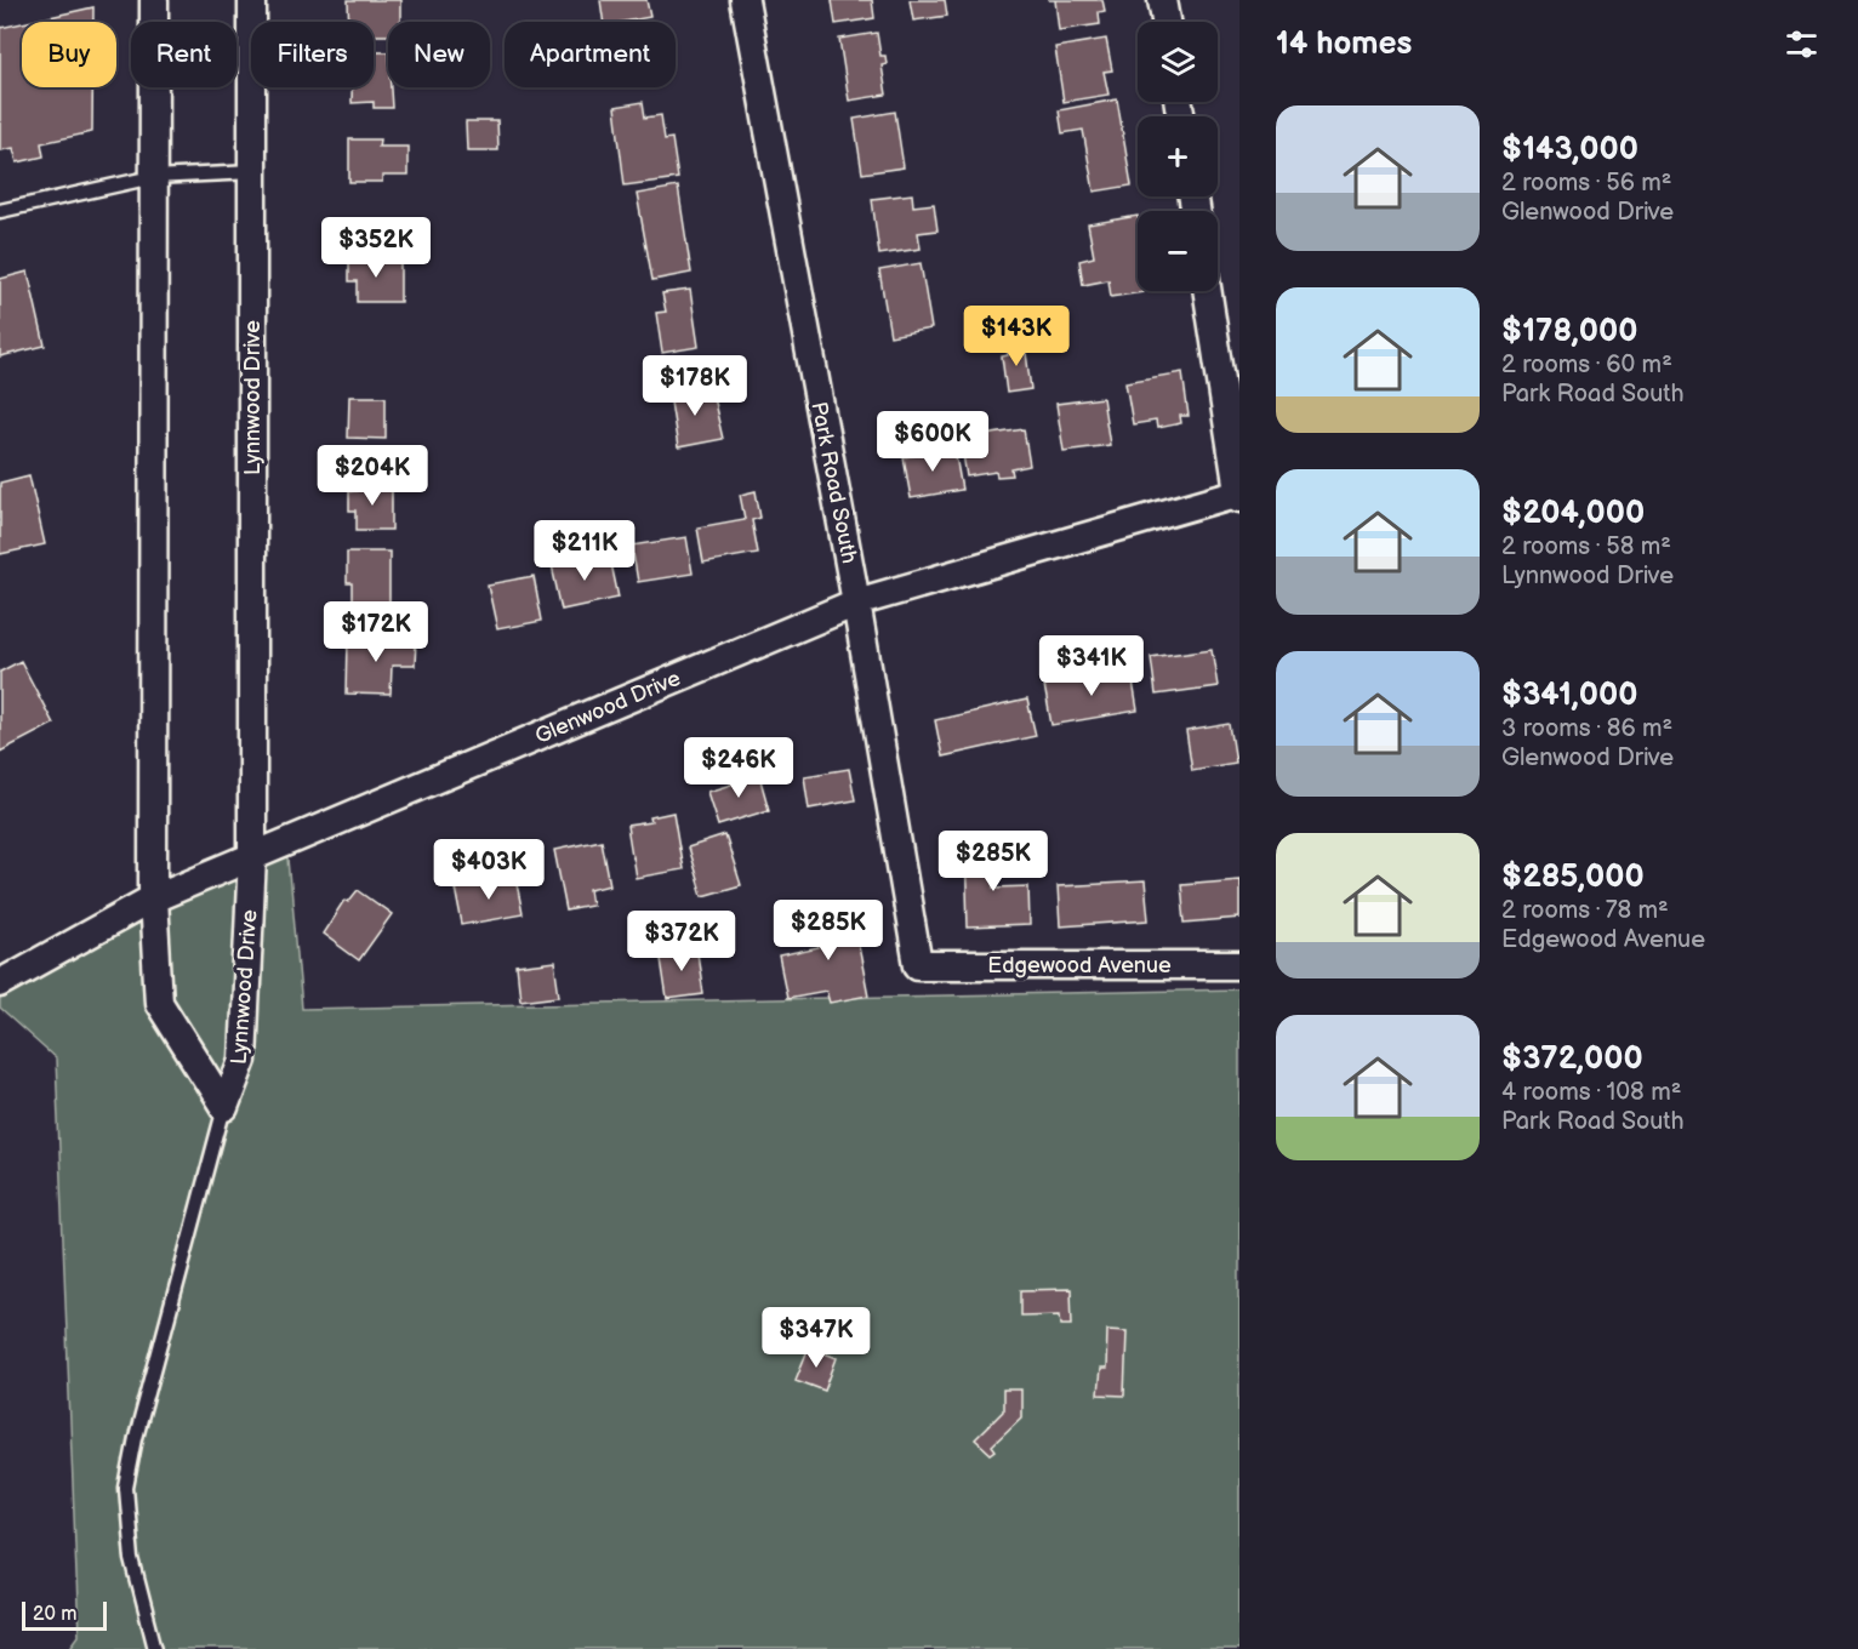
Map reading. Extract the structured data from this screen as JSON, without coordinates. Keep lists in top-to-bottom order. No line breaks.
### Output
{"streets":{"street":["Lynnwood Drive","Park Road South","Glenwood Drive","Edgewood Avenue"]},"crossings":[["Lynnwood Drive","Glenwood Drive"],["Park Road South","Glenwood Drive"],["Park Road South","Edgewood Avenue"]],"scale_bar":"20 m","page":{"heading":"14 homes","map_buttons":["+","−"],"chip":["Buy","Rent","Filters","New","Apartment"],"list":[{"name":"$143,000","note":"2 rooms · 56 m² · Glenwood Drive"},{"name":"$178,000","note":"2 rooms · 60 m² · Park Road South"},{"name":"$204,000","note":"2 rooms · 58 m² · Lynnwood Drive"},{"name":"$341,000","note":"3 rooms · 86 m² · Glenwood Drive"},{"name":"$285,000","note":"2 rooms · 78 m² · Edgewood Avenue"},{"name":"$372,000","note":"4 rooms · 108 m² · Park Road South"}],"price":["$352K","$143K","$178K","$600K","$204K","$211K","$172K","$341K","$246K","$285K","$403K","$285K","$372K","$347K"],"scale":"20 m"}}
